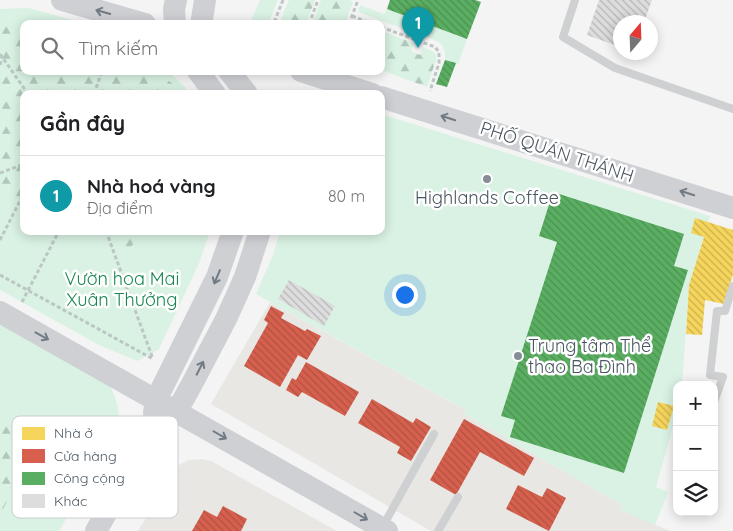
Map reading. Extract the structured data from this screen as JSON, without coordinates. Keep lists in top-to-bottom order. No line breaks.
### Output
{"streets":{"main road":["PHỐ QUÁN THÁNH"]},"one_way":["PHỐ QUÁN THÁNH"],"parks":["Vườn hoa Mai Xuân Thưởng"],"places":["Highlands Coffee","Trung tâm Thể thao Ba Đình"],"legend":["Nhà ở","Cửa hàng","Công cộng","Khác"],"north":"top","page":{"pins":"1","search":"Tìm kiếm","heading":"Gần đây","list":[{"mark":"1","name":"Nhà hoá vàng","note":"Địa điểm","value":"80 m"}],"map_buttons":["+","−"]}}
